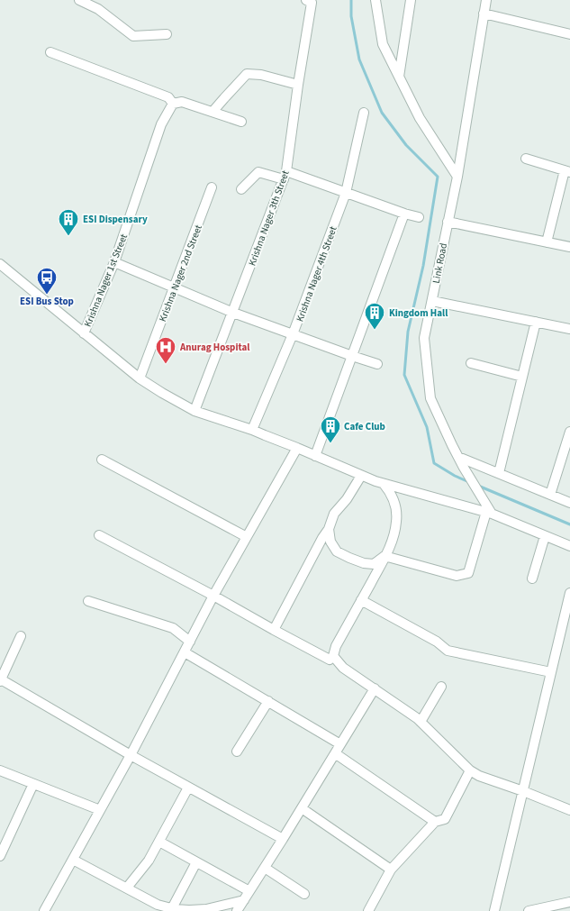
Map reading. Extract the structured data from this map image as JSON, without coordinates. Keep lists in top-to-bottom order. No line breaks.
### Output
{"streets":{"street":["Krishna Nager 3th Street","Link Road","Krishna Nager 2nd Street","Krishna Nager 4th Street","Krishna Nager 1st Street"]},"places":{"building":["ESI Dispensary","Kingdom Hall","Cafe Club"],"bus stop":["ESI Bus Stop"],"hospital":["Anurag Hospital"]}}
